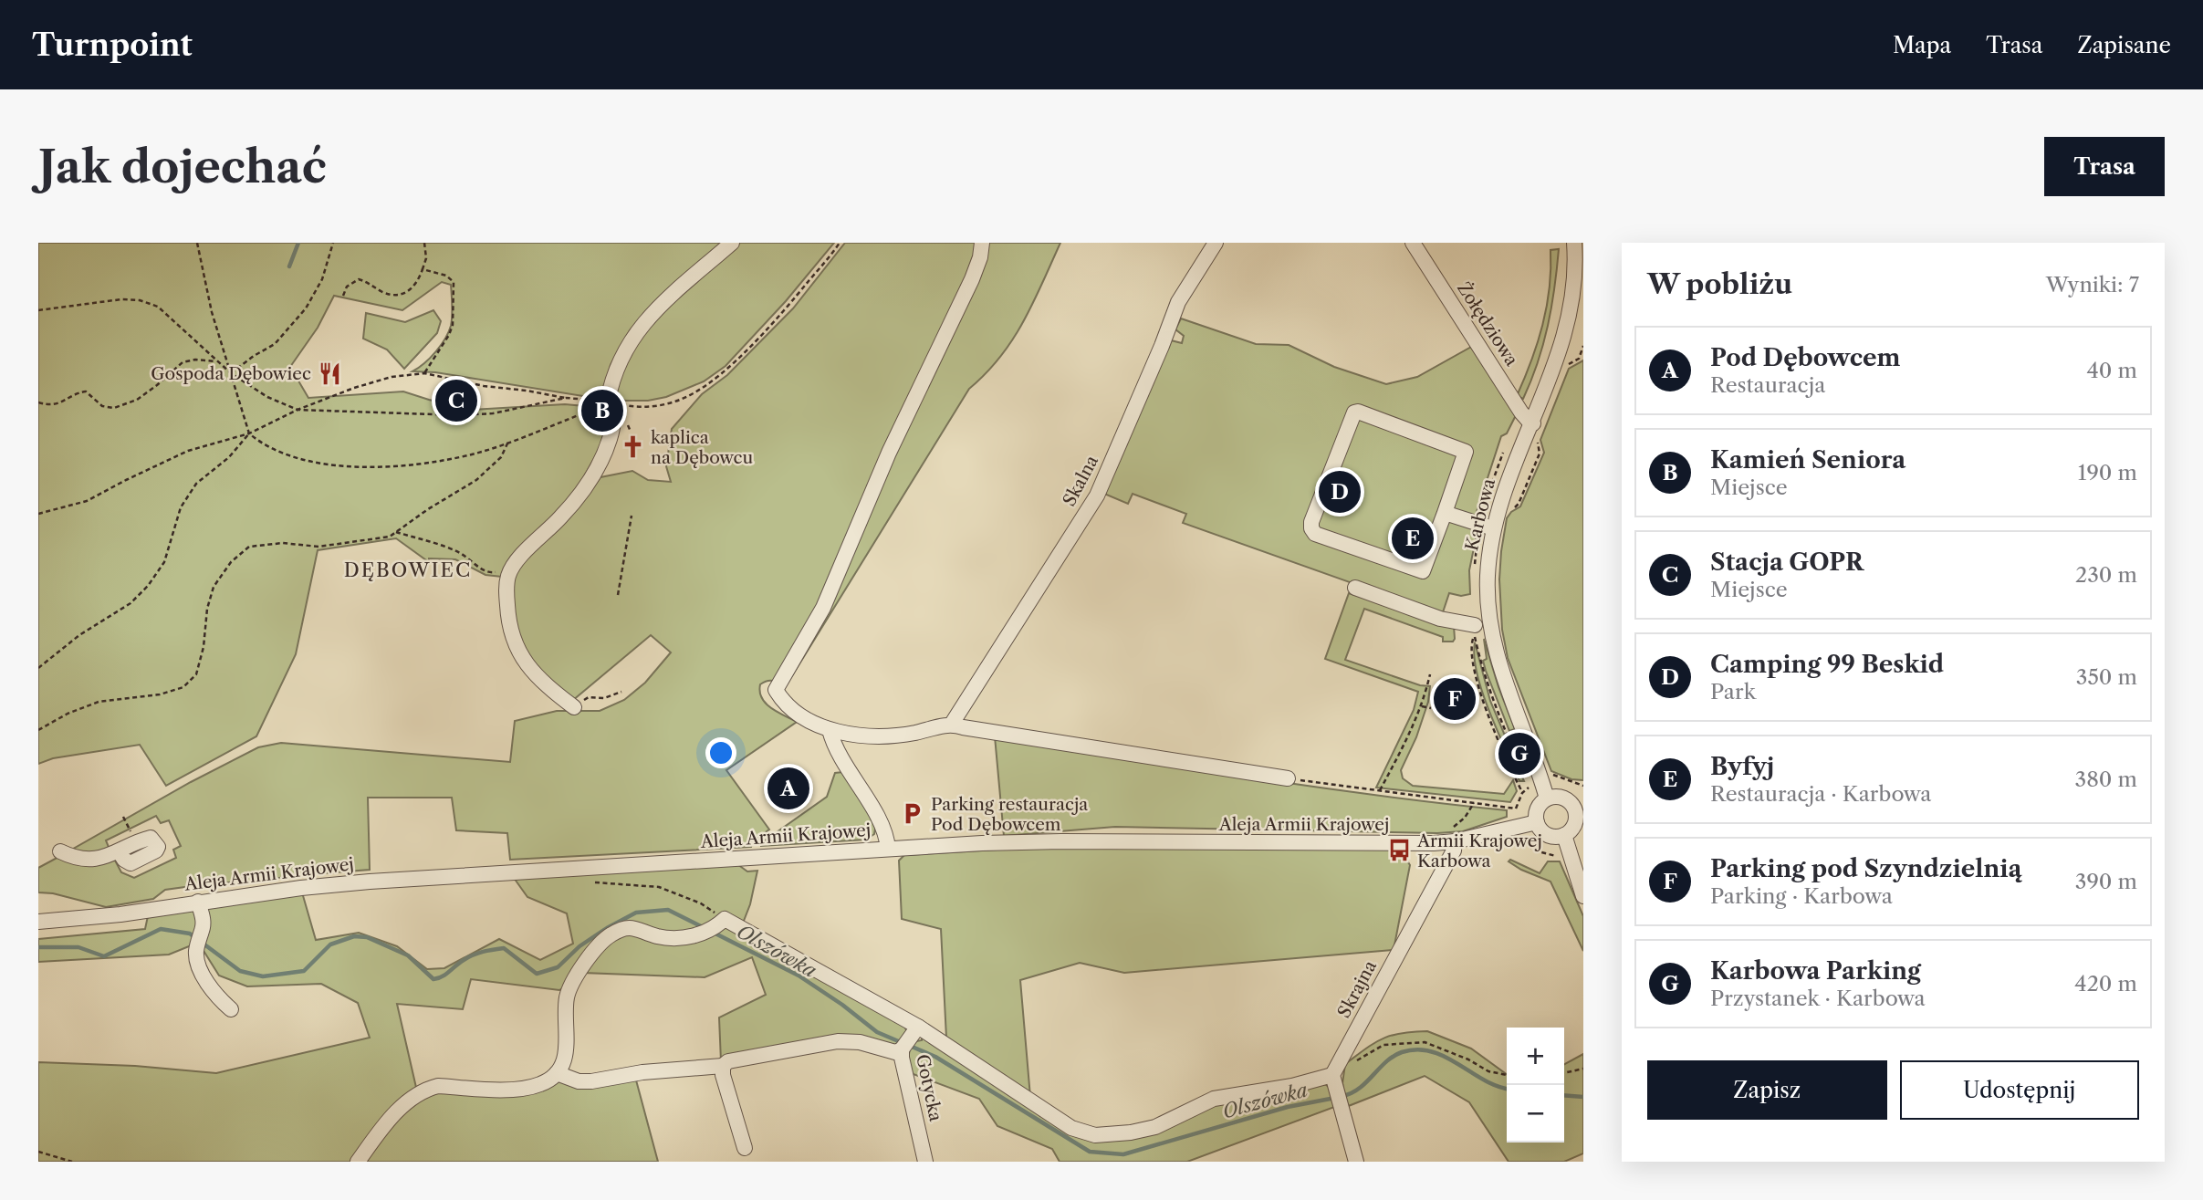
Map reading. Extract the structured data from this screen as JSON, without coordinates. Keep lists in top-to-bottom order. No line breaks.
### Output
{"streets":{"street":["Żołędziowa","Skalna","Karbowa","Aleja Armii Krajowej","Skrajna","Gotycka"]},"crossings":[["Żołędziowa","Karbowa"],["Karbowa","Aleja Armii Krajowej"],["Aleja Armii Krajowej","Skrajna"]],"districts":["DĘBOWIEC"],"water":["Olszówka"],"places":{"restaurant":["Gospoda Dębowiec"],"church":["kaplica na Dębowcu"],"parking":["Parking restauracja Pod Dębowcem"],"bus stop":["Armii Krajowej Karbowa"]},"page":{"header":"Turnpoint","nav":["Mapa","Trasa","Zapisane"],"buttons":["Trasa",["Zapisz","Udostępnij"]],"title":"Jak dojechać","heading":["W pobliżu","Wyniki: 7"],"list":[{"mark":"A","name":"Pod Dębowcem","note":"Restauracja","value":"40 m"},{"mark":"B","name":"Kamień Seniora","note":"Miejsce","value":"190 m"},{"mark":"C","name":"Stacja GOPR","note":"Miejsce","value":"230 m"},{"mark":"D","name":"Camping 99 Beskid","note":"Park","value":"350 m"},{"mark":"E","name":"Byfyj","note":"Restauracja · Karbowa","value":"380 m"},{"mark":"F","name":"Parking pod Szyndzielnią","note":"Parking · Karbowa","value":"390 m"},{"mark":"G","name":"Karbowa Parking","note":"Przystanek · Karbowa","value":"420 m"}],"pins":["C","B","D","E","F","G","A"],"map_buttons":["+","−"]}}
